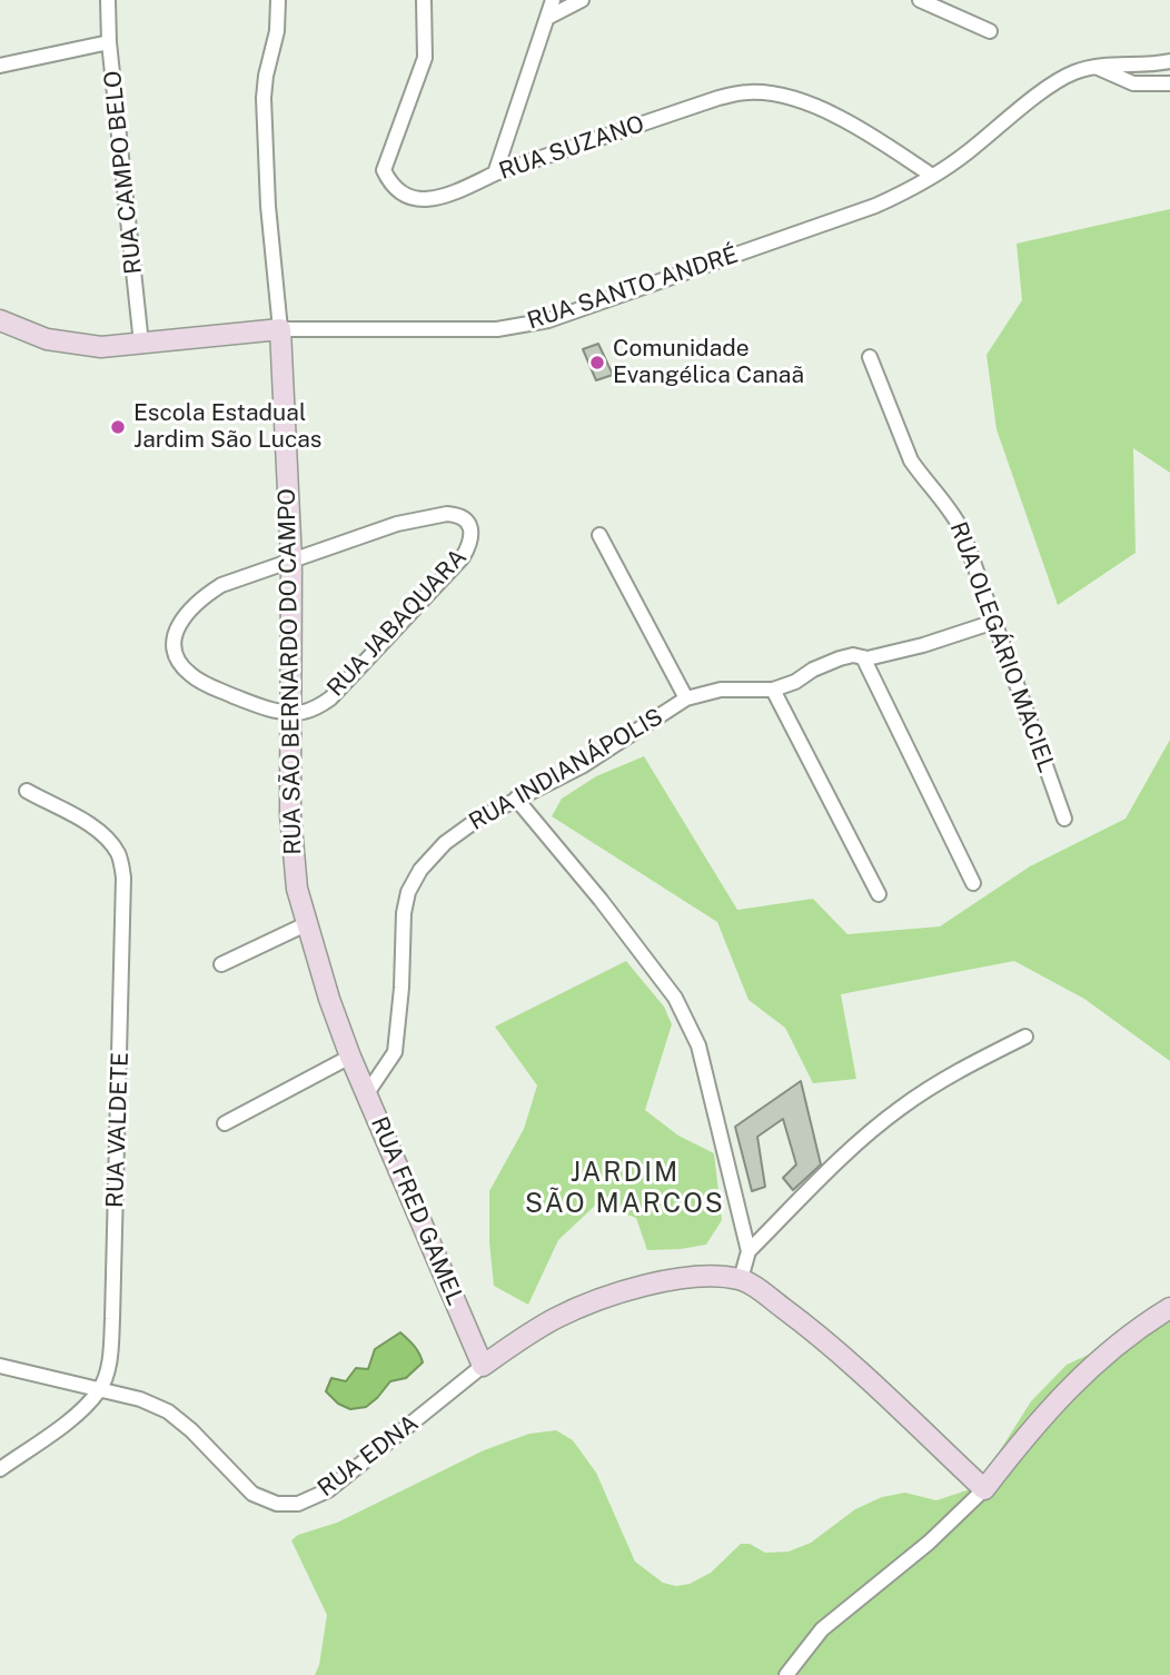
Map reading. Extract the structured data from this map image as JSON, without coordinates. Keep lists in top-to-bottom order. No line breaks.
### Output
{"streets":{"street":["RUA SUZANO","RUA CAMPO BELO","RUA SANTO ANDRÉ","RUA JABAQUARA","RUA OLEGÁRIO MACIEL","RUA SÃO BERNARDO DO CAMPO","RUA INDIANÁPOLIS","RUA VALDETE","RUA FRED GAMEL","RUA EDNA"]},"crossings":[["RUA SUZANO","RUA SANTO ANDRÉ"],["RUA SANTO ANDRÉ","RUA SÃO BERNARDO DO CAMPO"],["RUA JABAQUARA","RUA SÃO BERNARDO DO CAMPO"],["RUA OLEGÁRIO MACIEL","RUA INDIANÁPOLIS"],["RUA SÃO BERNARDO DO CAMPO","RUA FRED GAMEL"],["RUA INDIANÁPOLIS","RUA FRED GAMEL"],["RUA VALDETE","RUA EDNA"],["RUA FRED GAMEL","RUA EDNA"]],"districts":["JARDIM SÃO MARCOS"],"places":["Comunidade Evangélica Canaã","Escola Estadual Jardim São Lucas"]}
